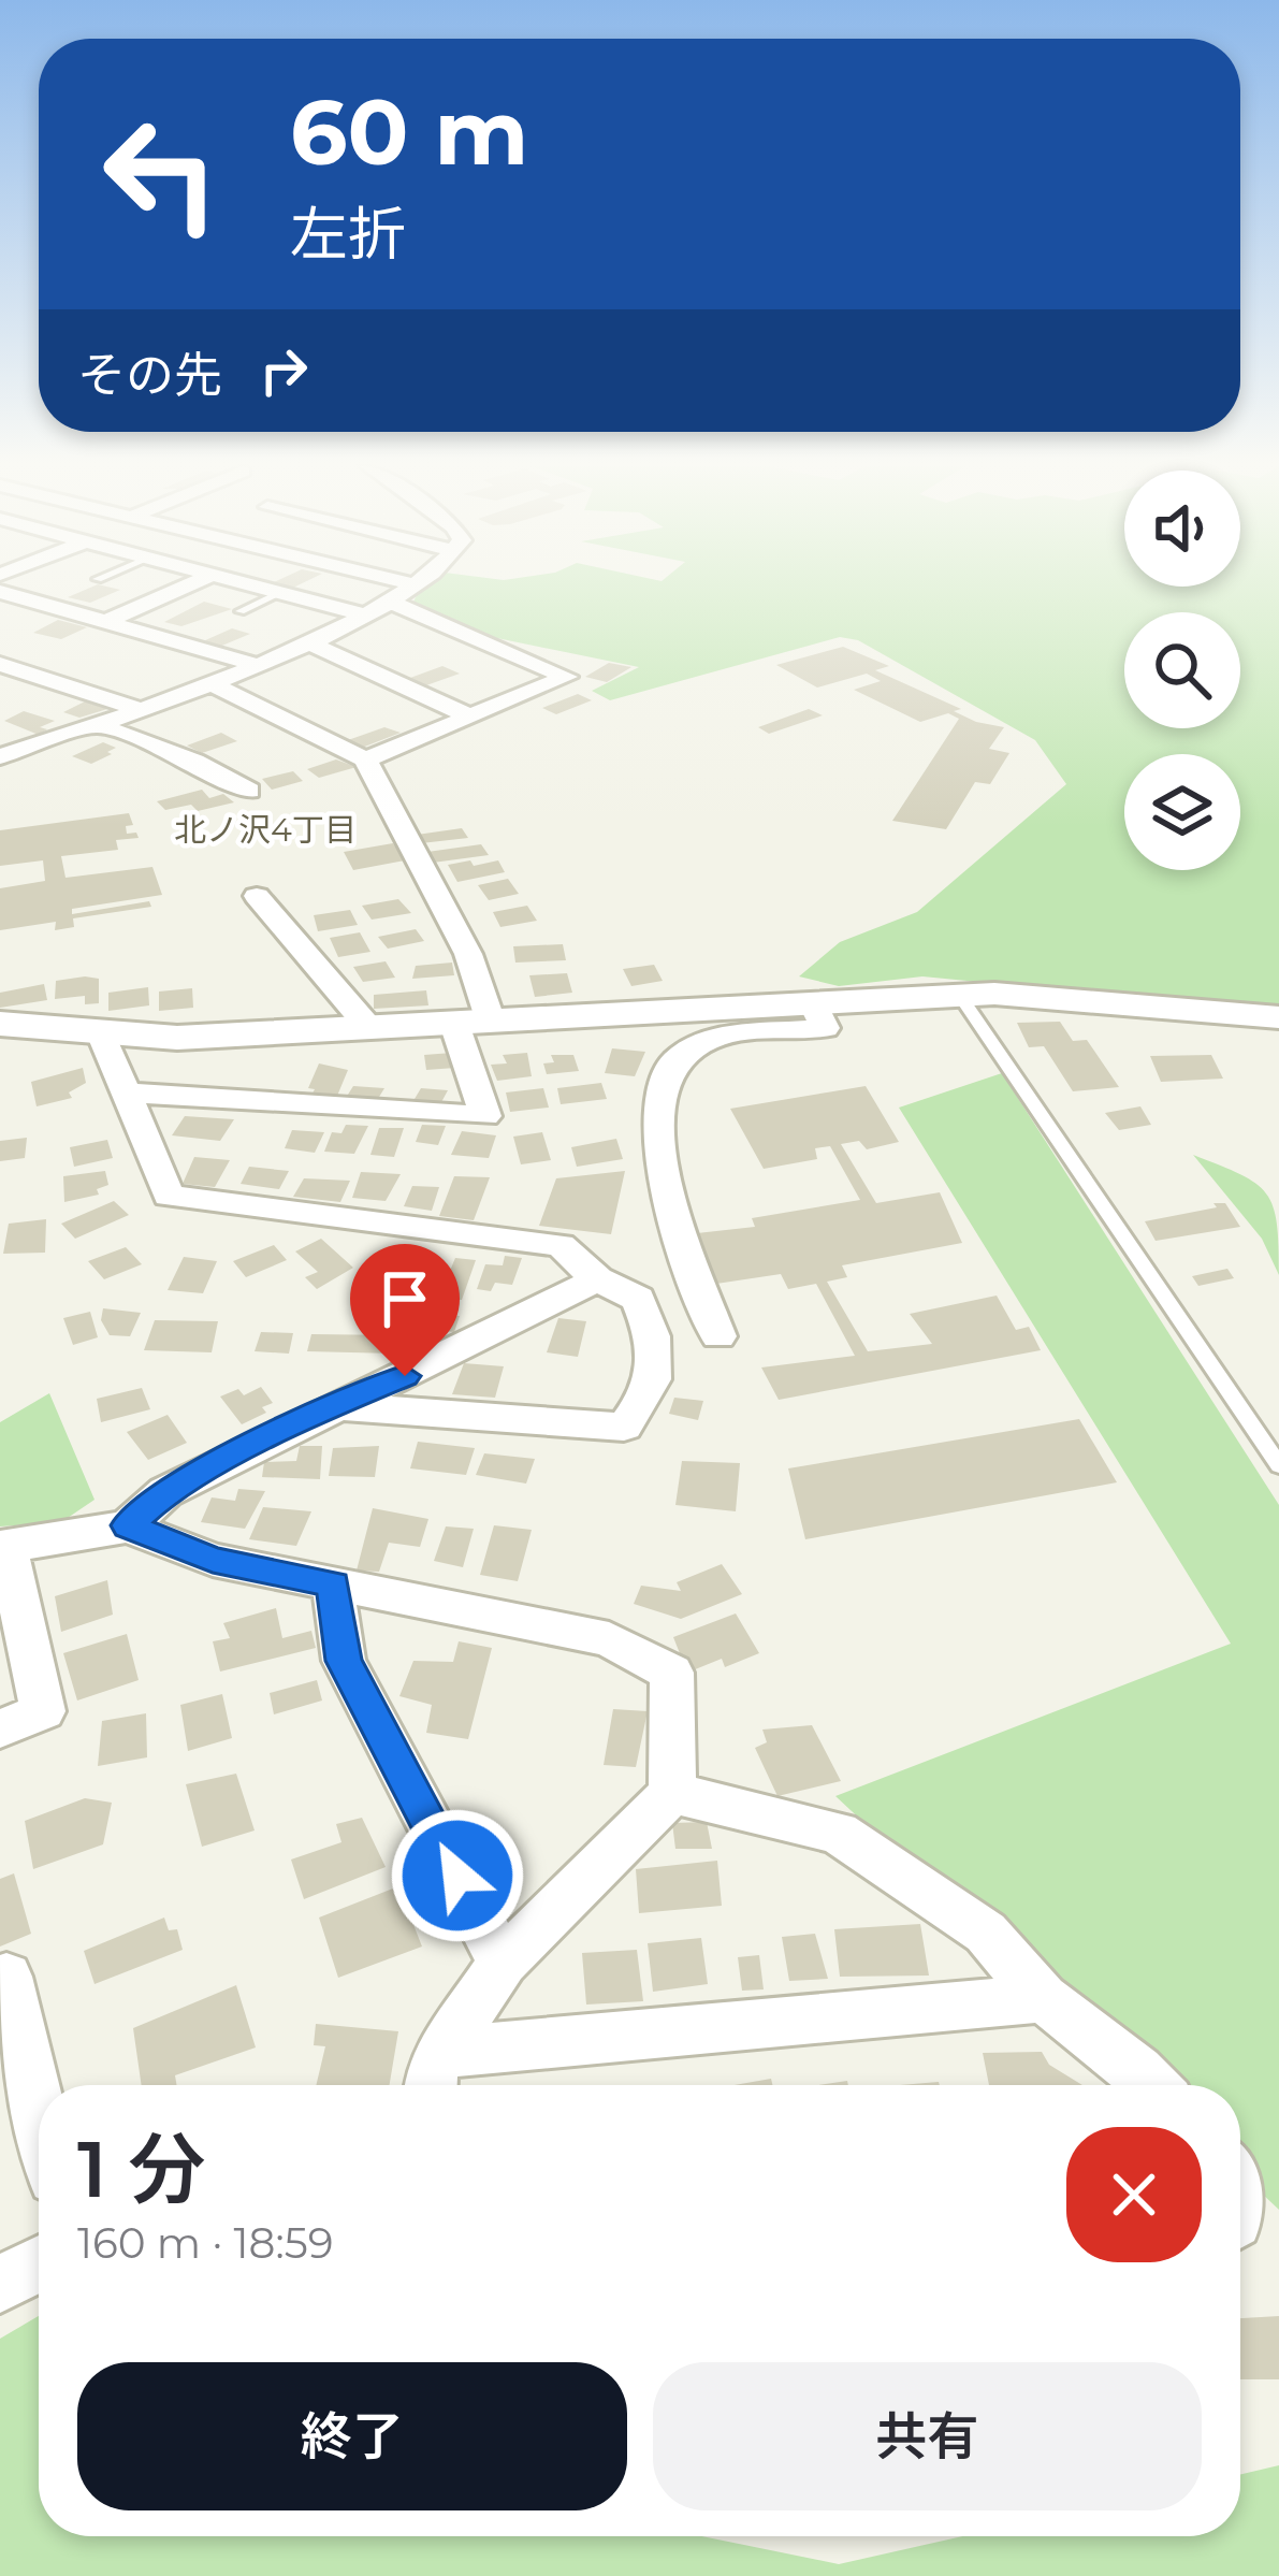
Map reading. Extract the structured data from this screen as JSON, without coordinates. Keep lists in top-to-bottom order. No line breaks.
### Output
{"districts":["北ノ沢4丁目"],"page":{"turn":["60 m","左折"],"then":"その先","heading":["1 分","160 m · 18:59"],"buttons":["終了","共有"]}}
